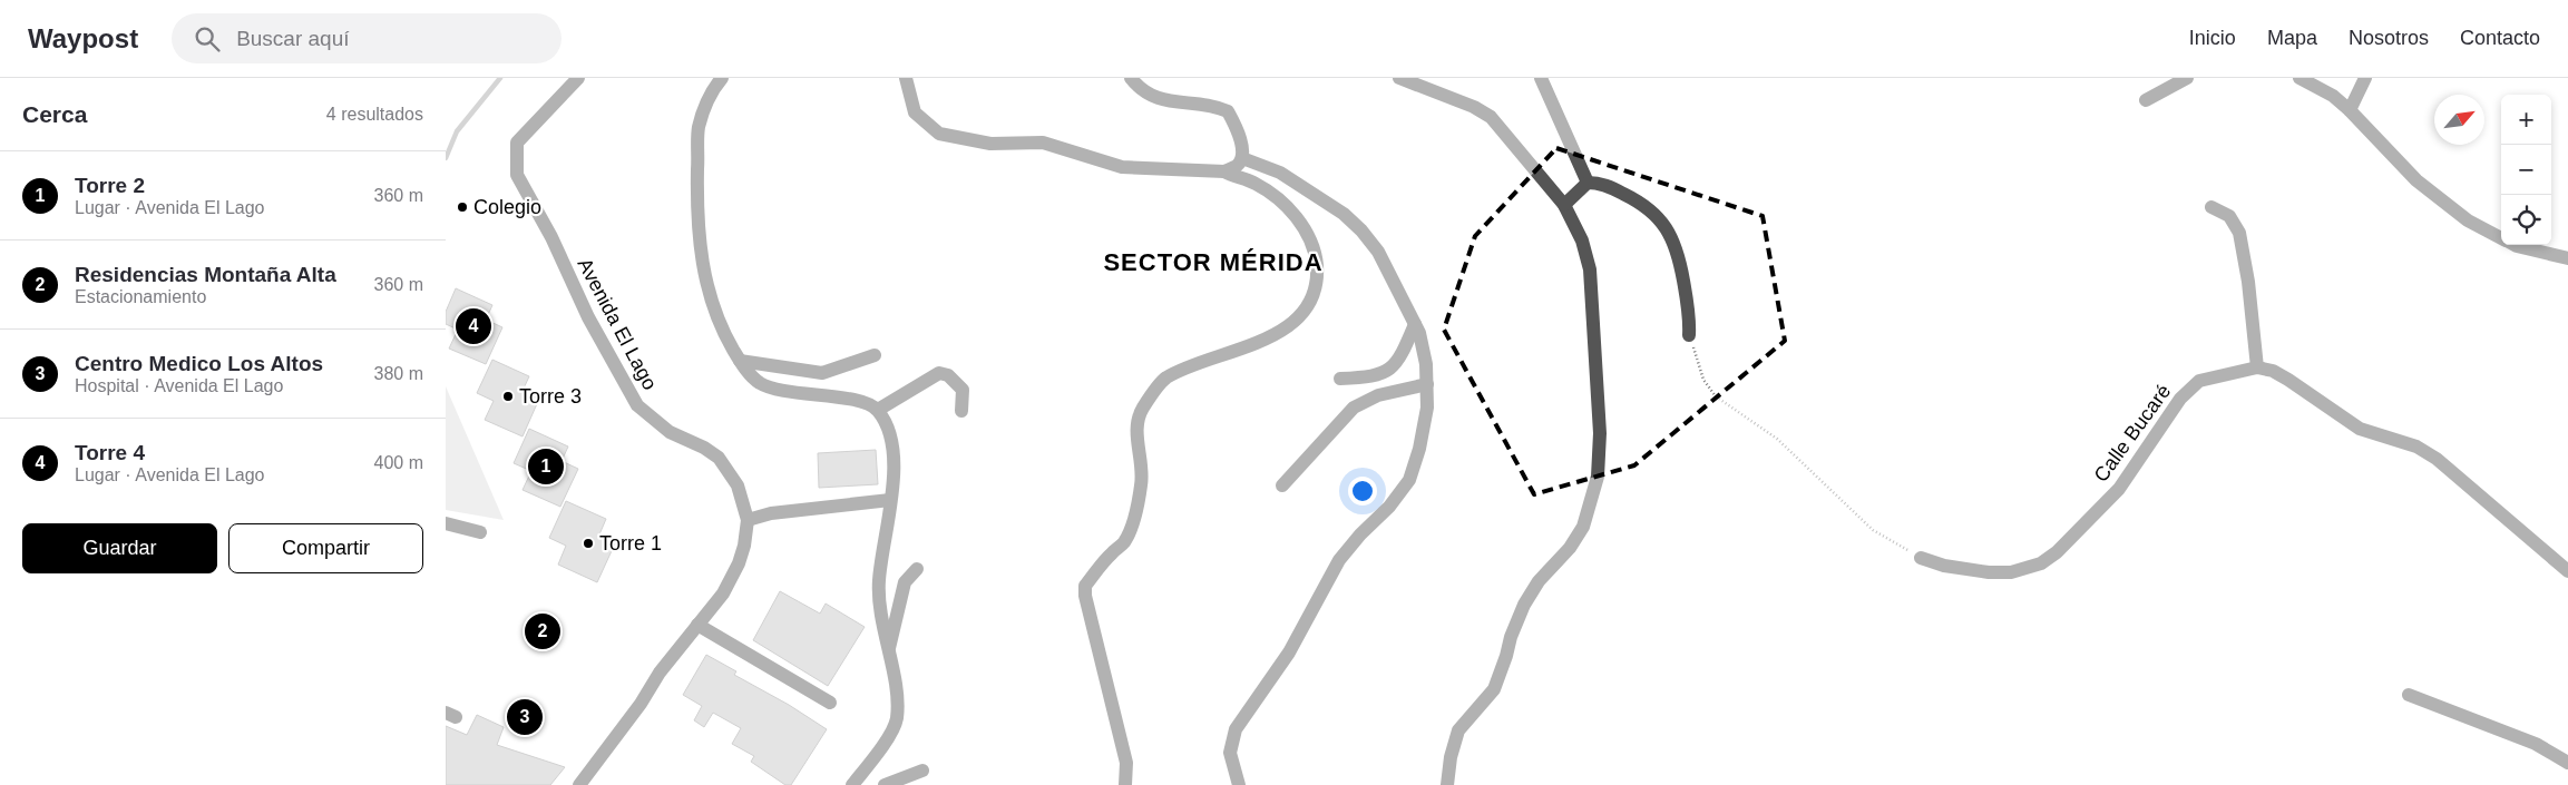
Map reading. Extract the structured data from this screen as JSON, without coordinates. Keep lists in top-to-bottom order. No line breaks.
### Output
{"streets":{"street":["Avenida El Lago","Calle Bucaré"]},"districts":["SECTOR MÉRIDA"],"places":["Colegio","Torre 3","Torre 1"],"north":"top right","page":{"header":"Waypost","search":"Buscar aquí","nav":["Inicio","Mapa","Nosotros","Contacto"],"heading":["Cerca","4 resultados"],"map_buttons":["+","−"],"list":[{"mark":"1","name":"Torre 2","note":"Lugar · Avenida El Lago","value":"360 m"},{"mark":"2","name":"Residencias Montaña Alta","note":"Estacionamiento","value":"360 m"},{"mark":"3","name":"Centro Medico Los Altos","note":"Hospital · Avenida El Lago","value":"380 m"},{"mark":"4","name":"Torre 4","note":"Lugar · Avenida El Lago","value":"400 m"}],"pins":["4","1","2","3"],"buttons":["Guardar","Compartir"]}}
